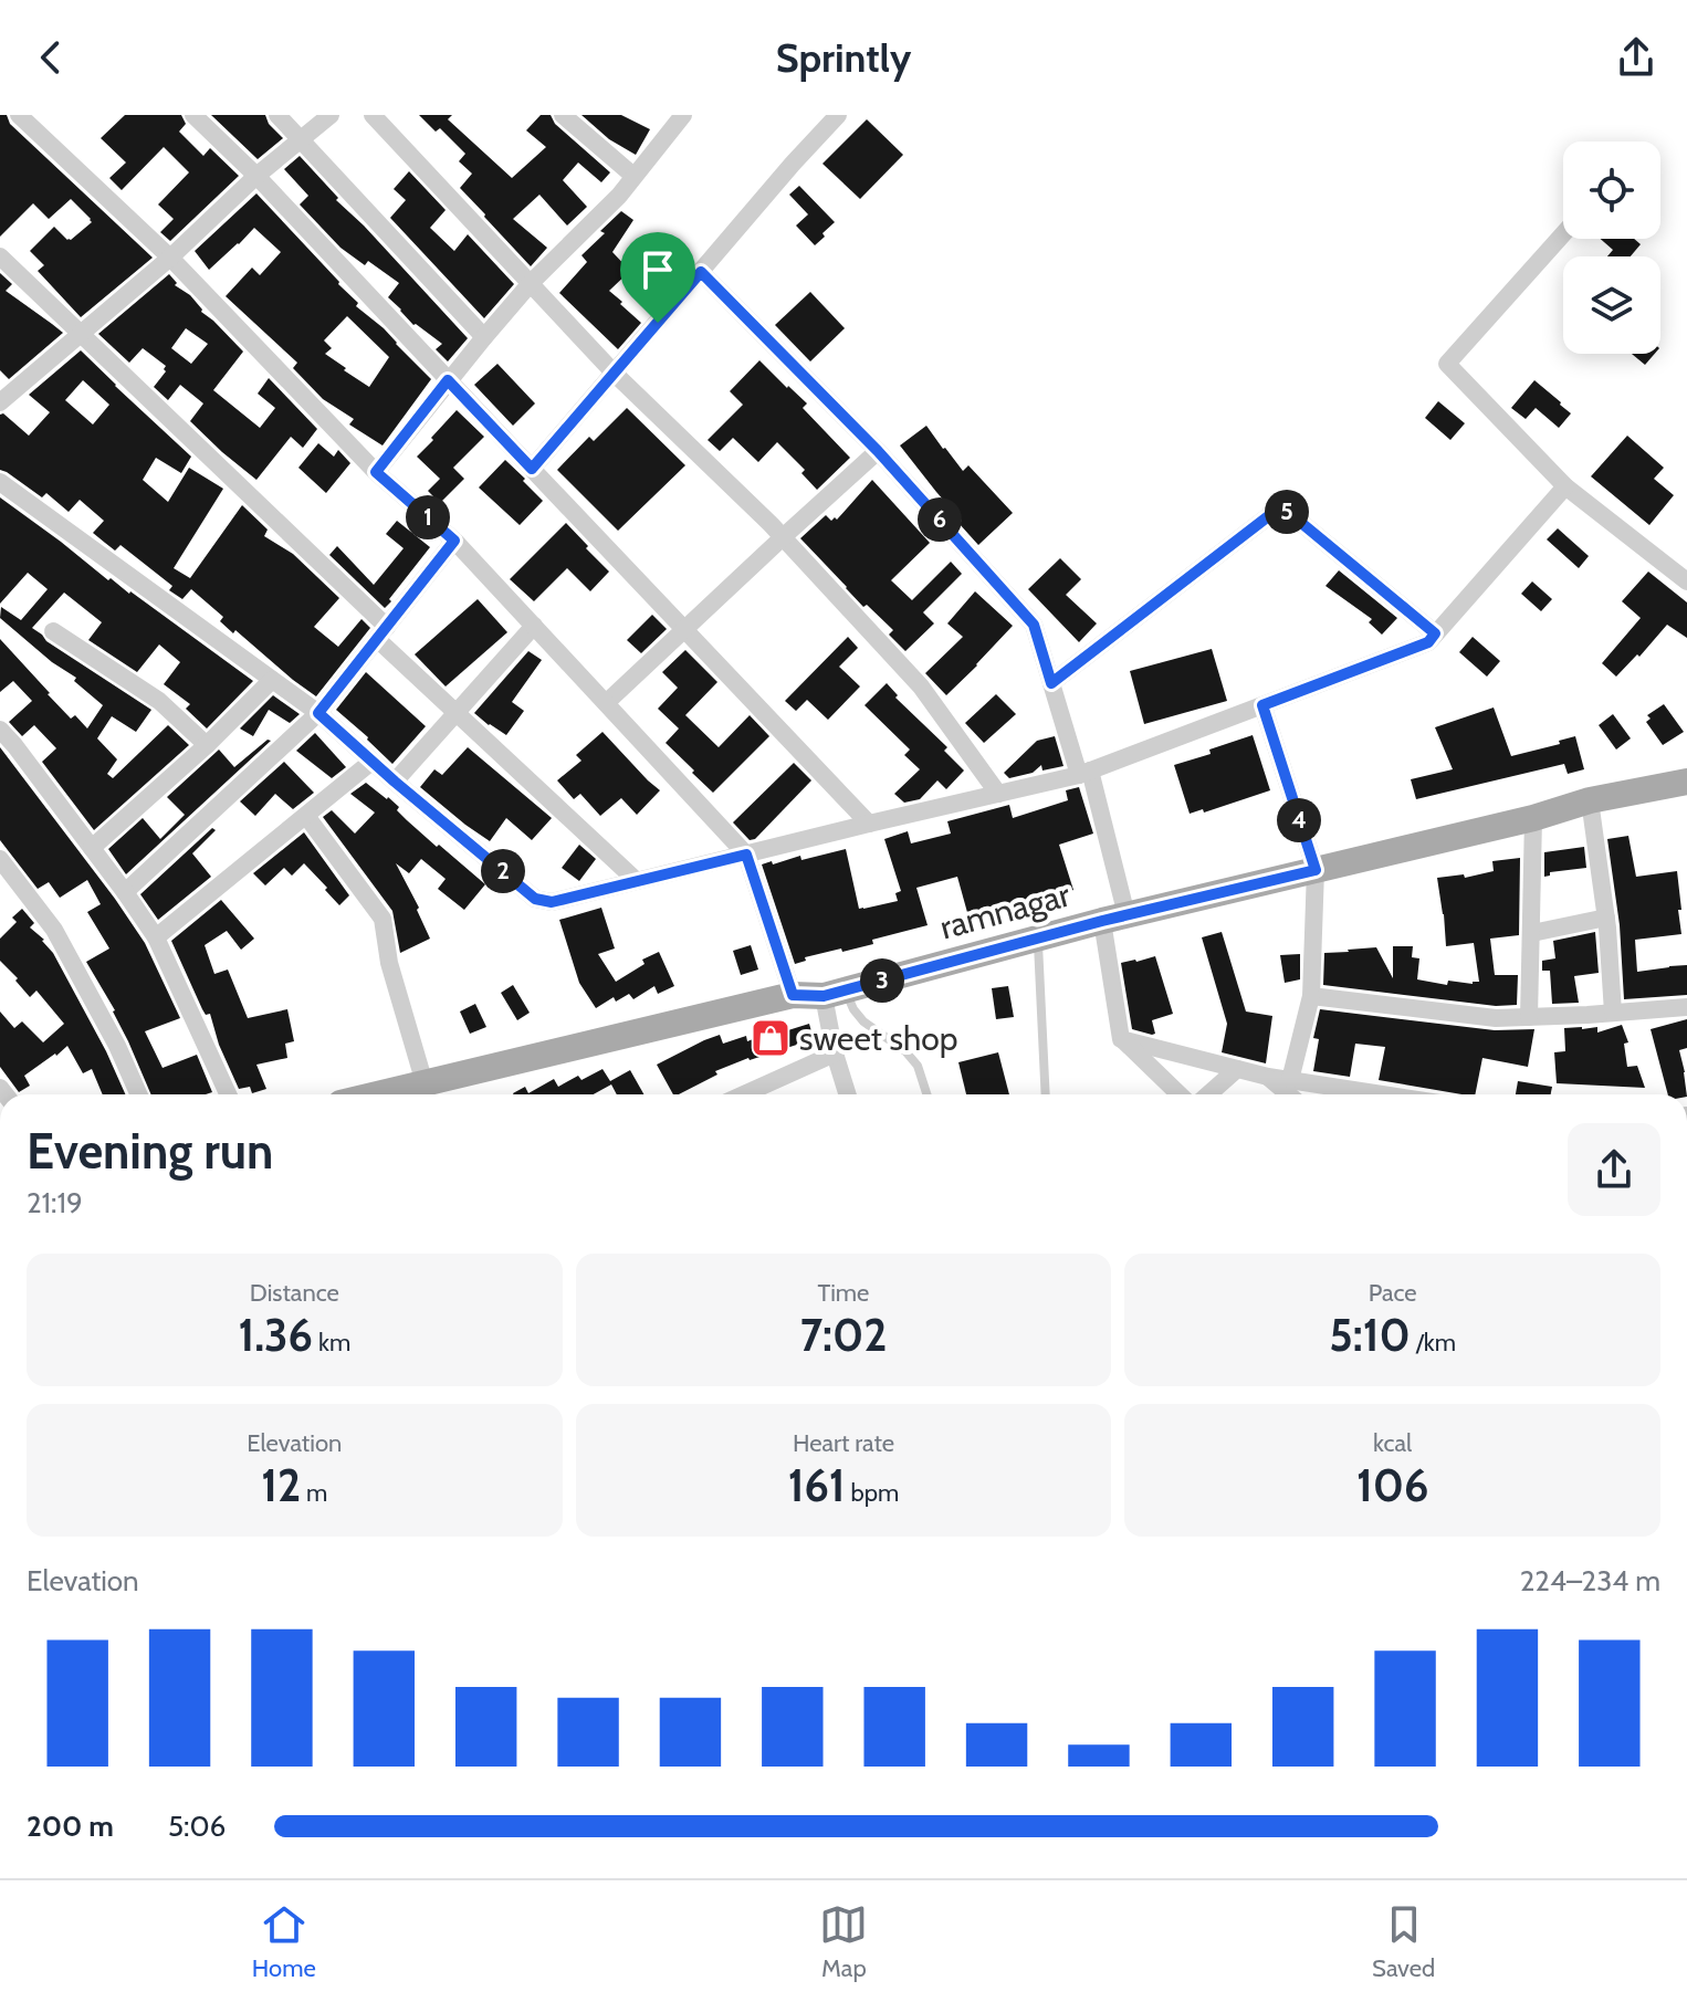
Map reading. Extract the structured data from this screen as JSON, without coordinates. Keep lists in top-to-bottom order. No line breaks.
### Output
{"streets":{"main road":["ramnagar"]},"places":{"shop":["sweet shop"]},"page":{"header":"Sprintly","pins":["5","1","6","4","2","3"],"heading":["Evening run","21:19"],"stats":[["Distance","1.36 km"],["Time","7:02"],["Pace","5:10 /km"],["Elevation","12 m"],["Heart rate","161 bpm"],["kcal","106"]],"chart":["Elevation","224–234 m"],"list":[{"name":"200 m","note":"5:06"}],"tabs":["Home","Map","Saved"]}}
